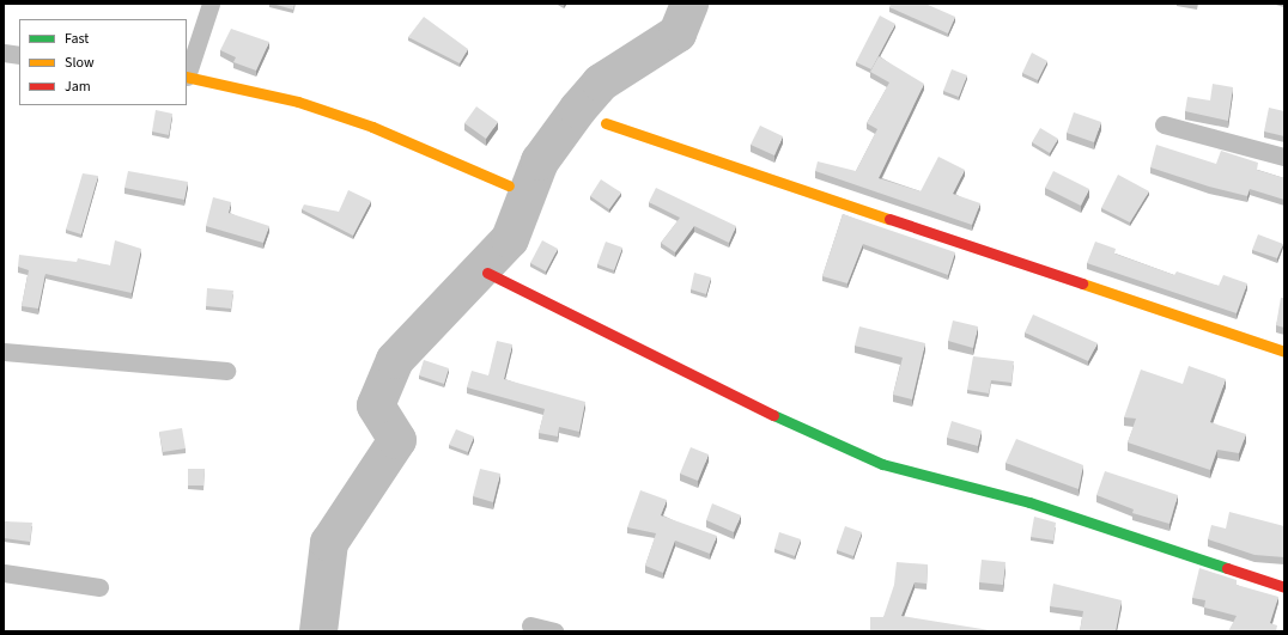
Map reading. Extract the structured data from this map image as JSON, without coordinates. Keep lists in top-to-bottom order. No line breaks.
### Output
{"legend":["Fast","Slow","Jam"]}
